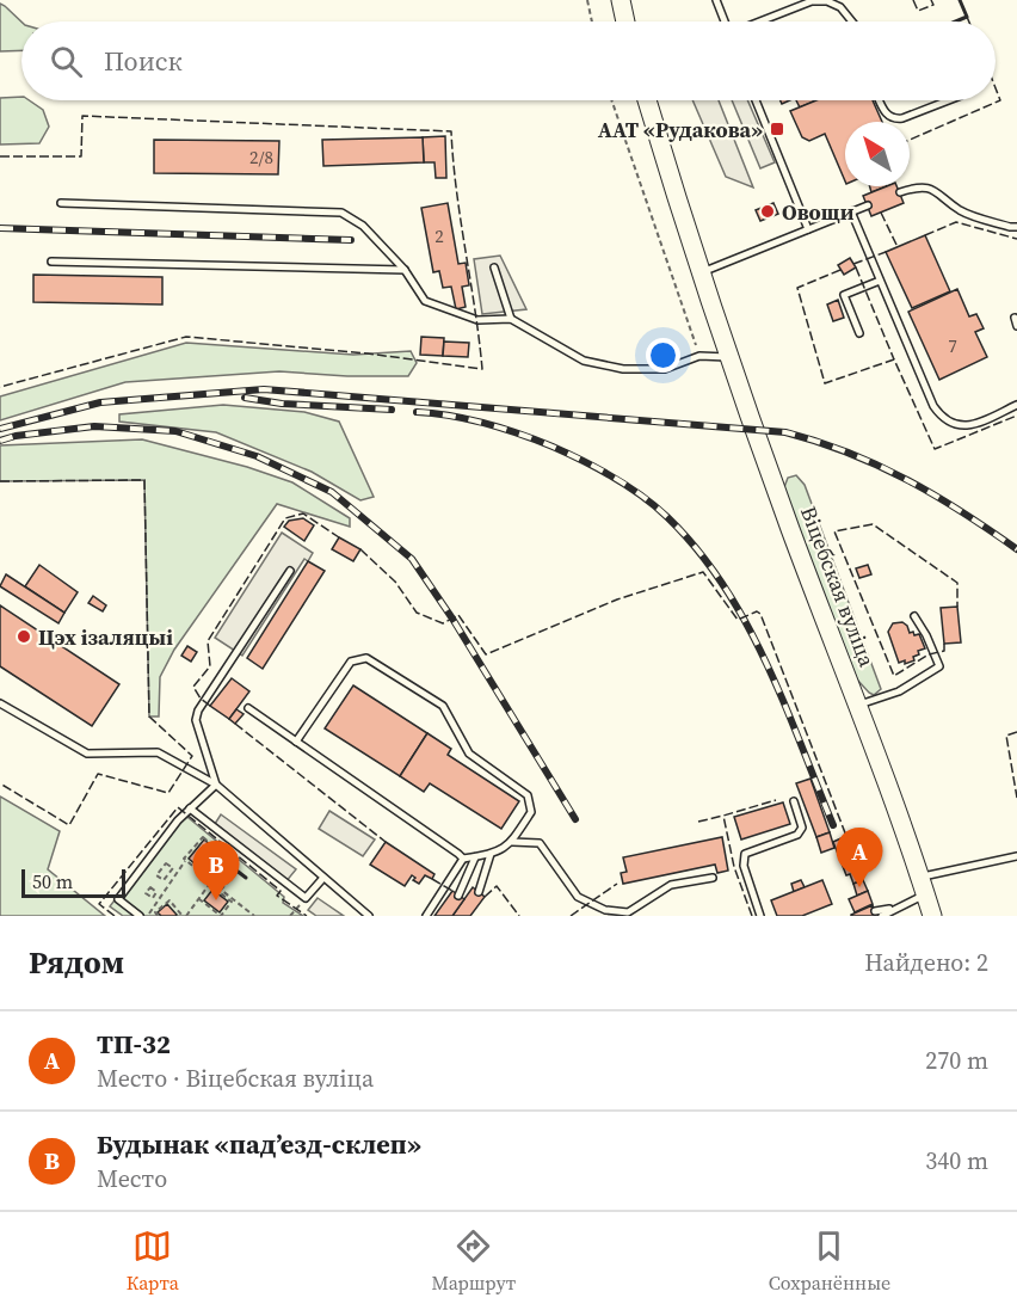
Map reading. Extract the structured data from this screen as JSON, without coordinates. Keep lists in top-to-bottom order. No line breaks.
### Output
{"streets":{"main road":["Віцебская вуліца"]},"places":{"transit":["ААТ «Рудакова»"],"other":["Овощи","Цэх ізаляцыі"]},"house_numbers":["2/8","2","7"],"scale_bar":"50 m","north":"top left","page":{"search":"Поиск","pins":["A","B"],"scale":"50 m","heading":["Рядом","Найдено: 2"],"list":[{"mark":"A","name":"ТП-32","note":"Место · Віцебская вуліца","value":"270 m"},{"mark":"B","name":"Будынак «падʼезд-склеп»","note":"Место","value":"340 m"}],"nav":["Карта","Маршрут","Сохранённые"]}}
